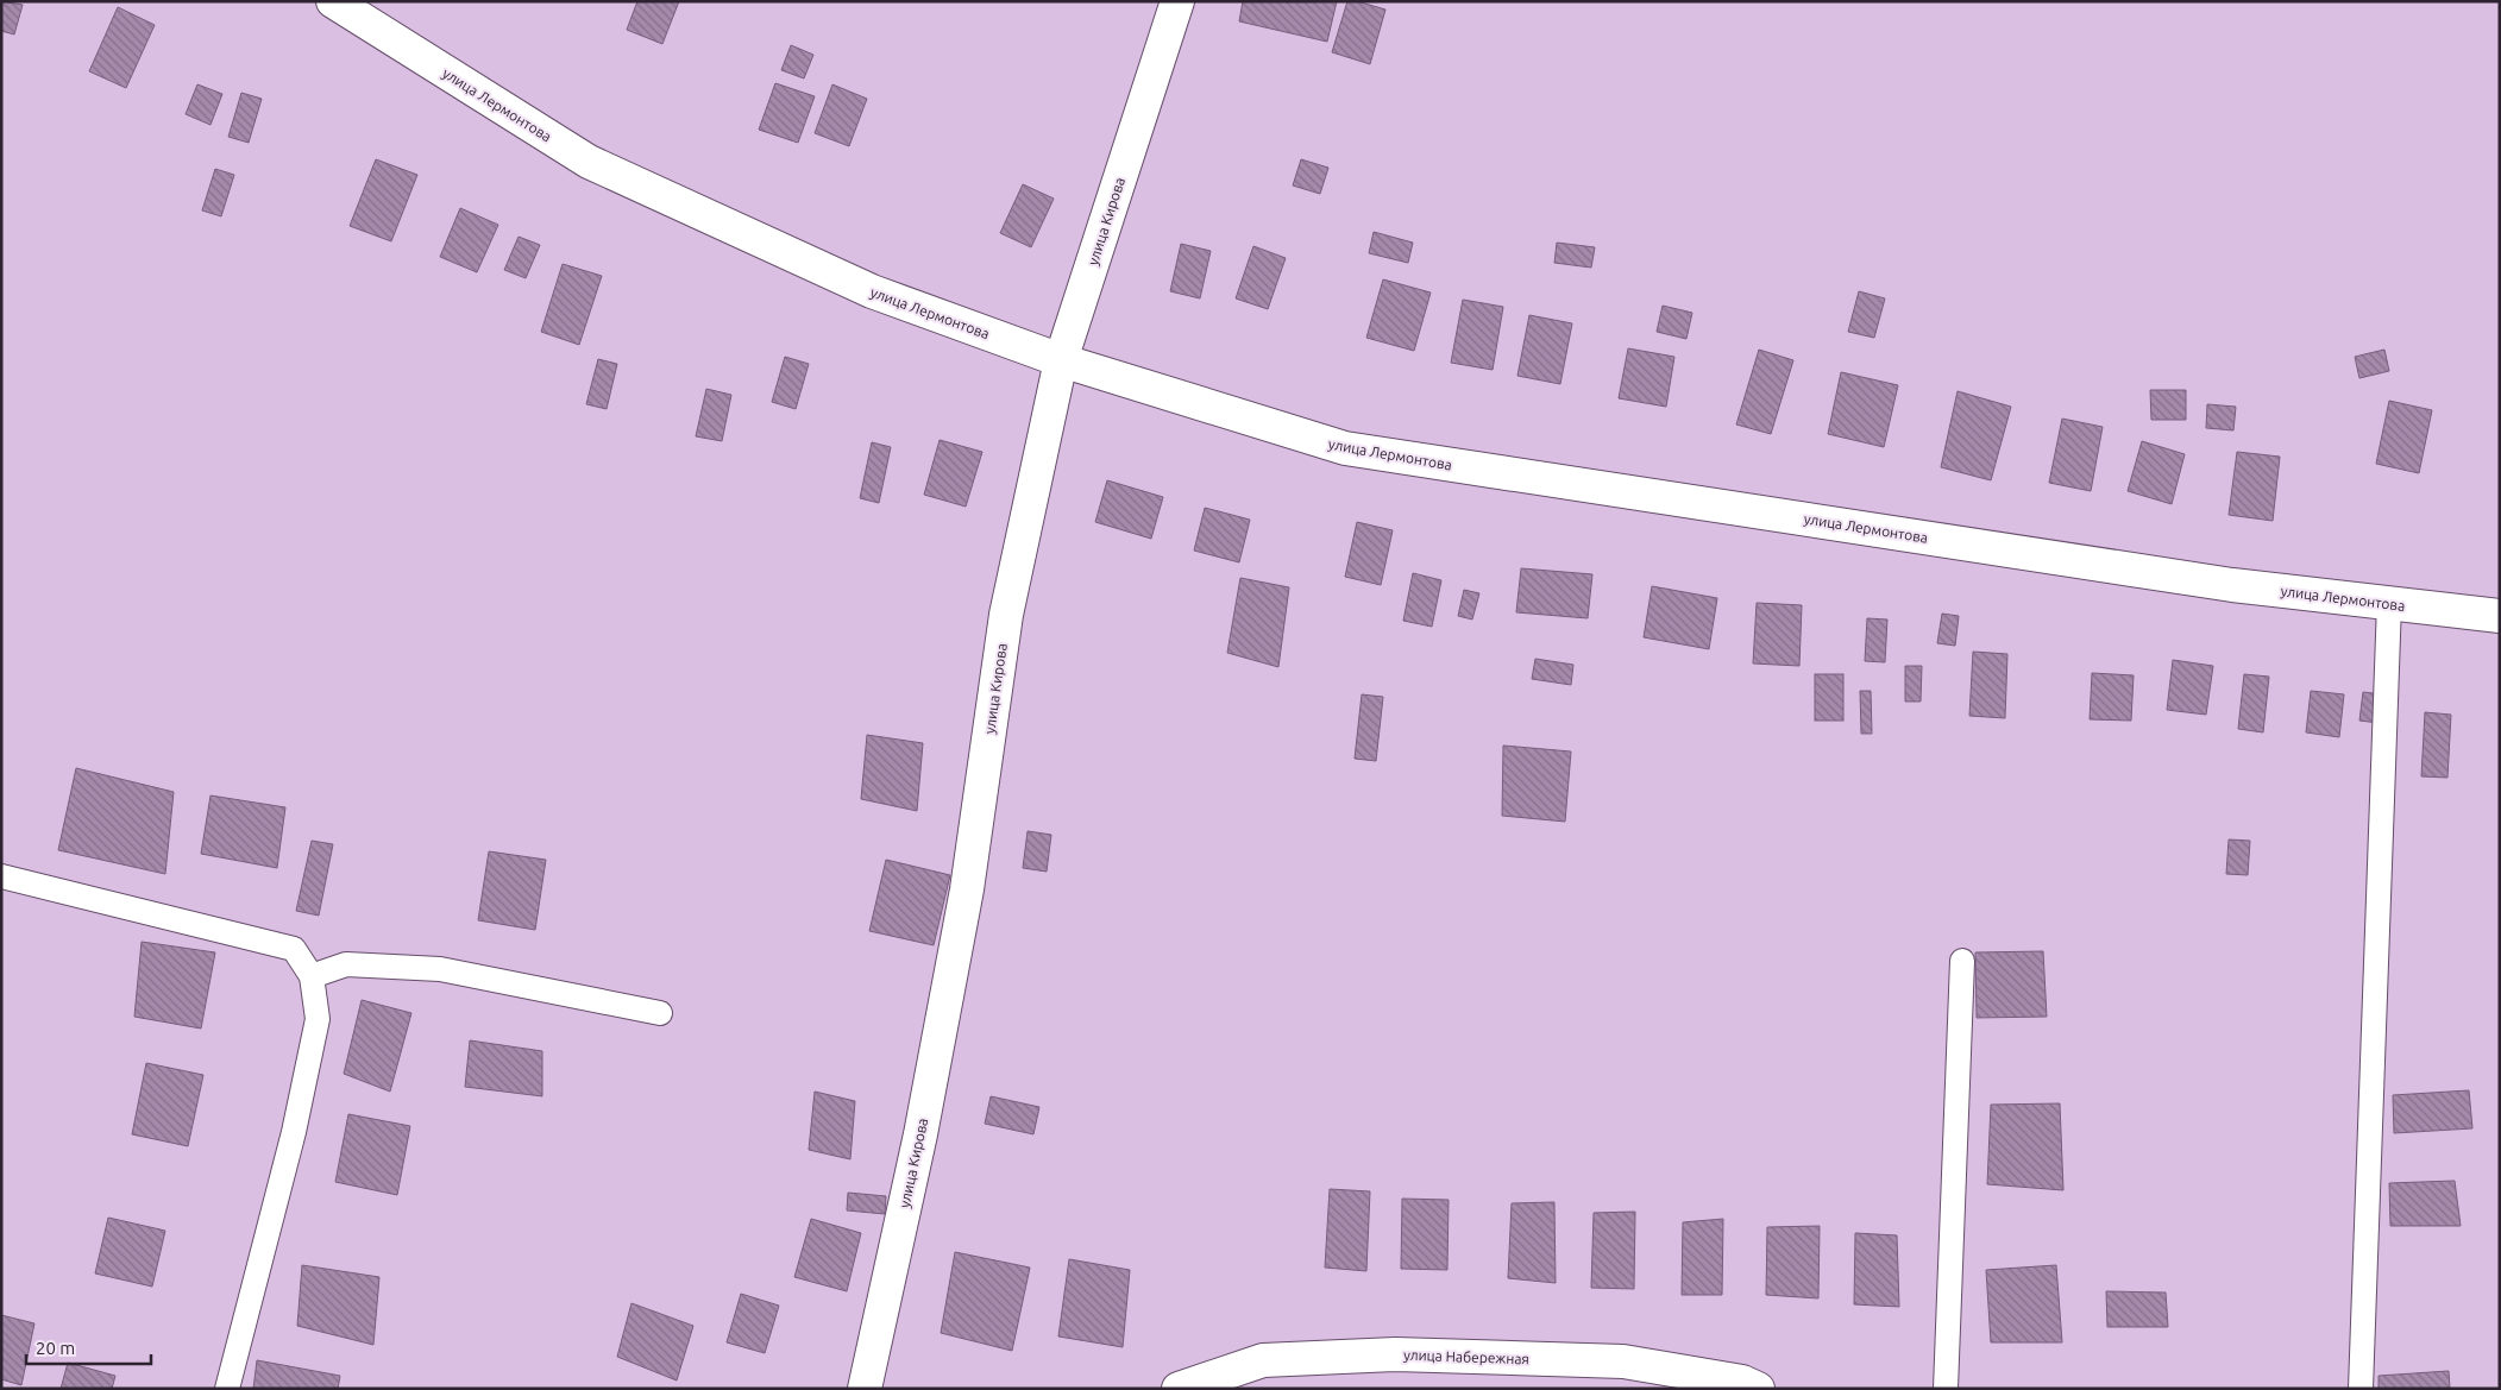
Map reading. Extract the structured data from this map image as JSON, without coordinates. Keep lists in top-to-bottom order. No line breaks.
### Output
{"streets":{"street":["улица Лермонтова","улица Кирова","улица Набережная"]},"crossings":[["улица Лермонтова","улица Кирова"]],"scale_bar":"20 m"}
